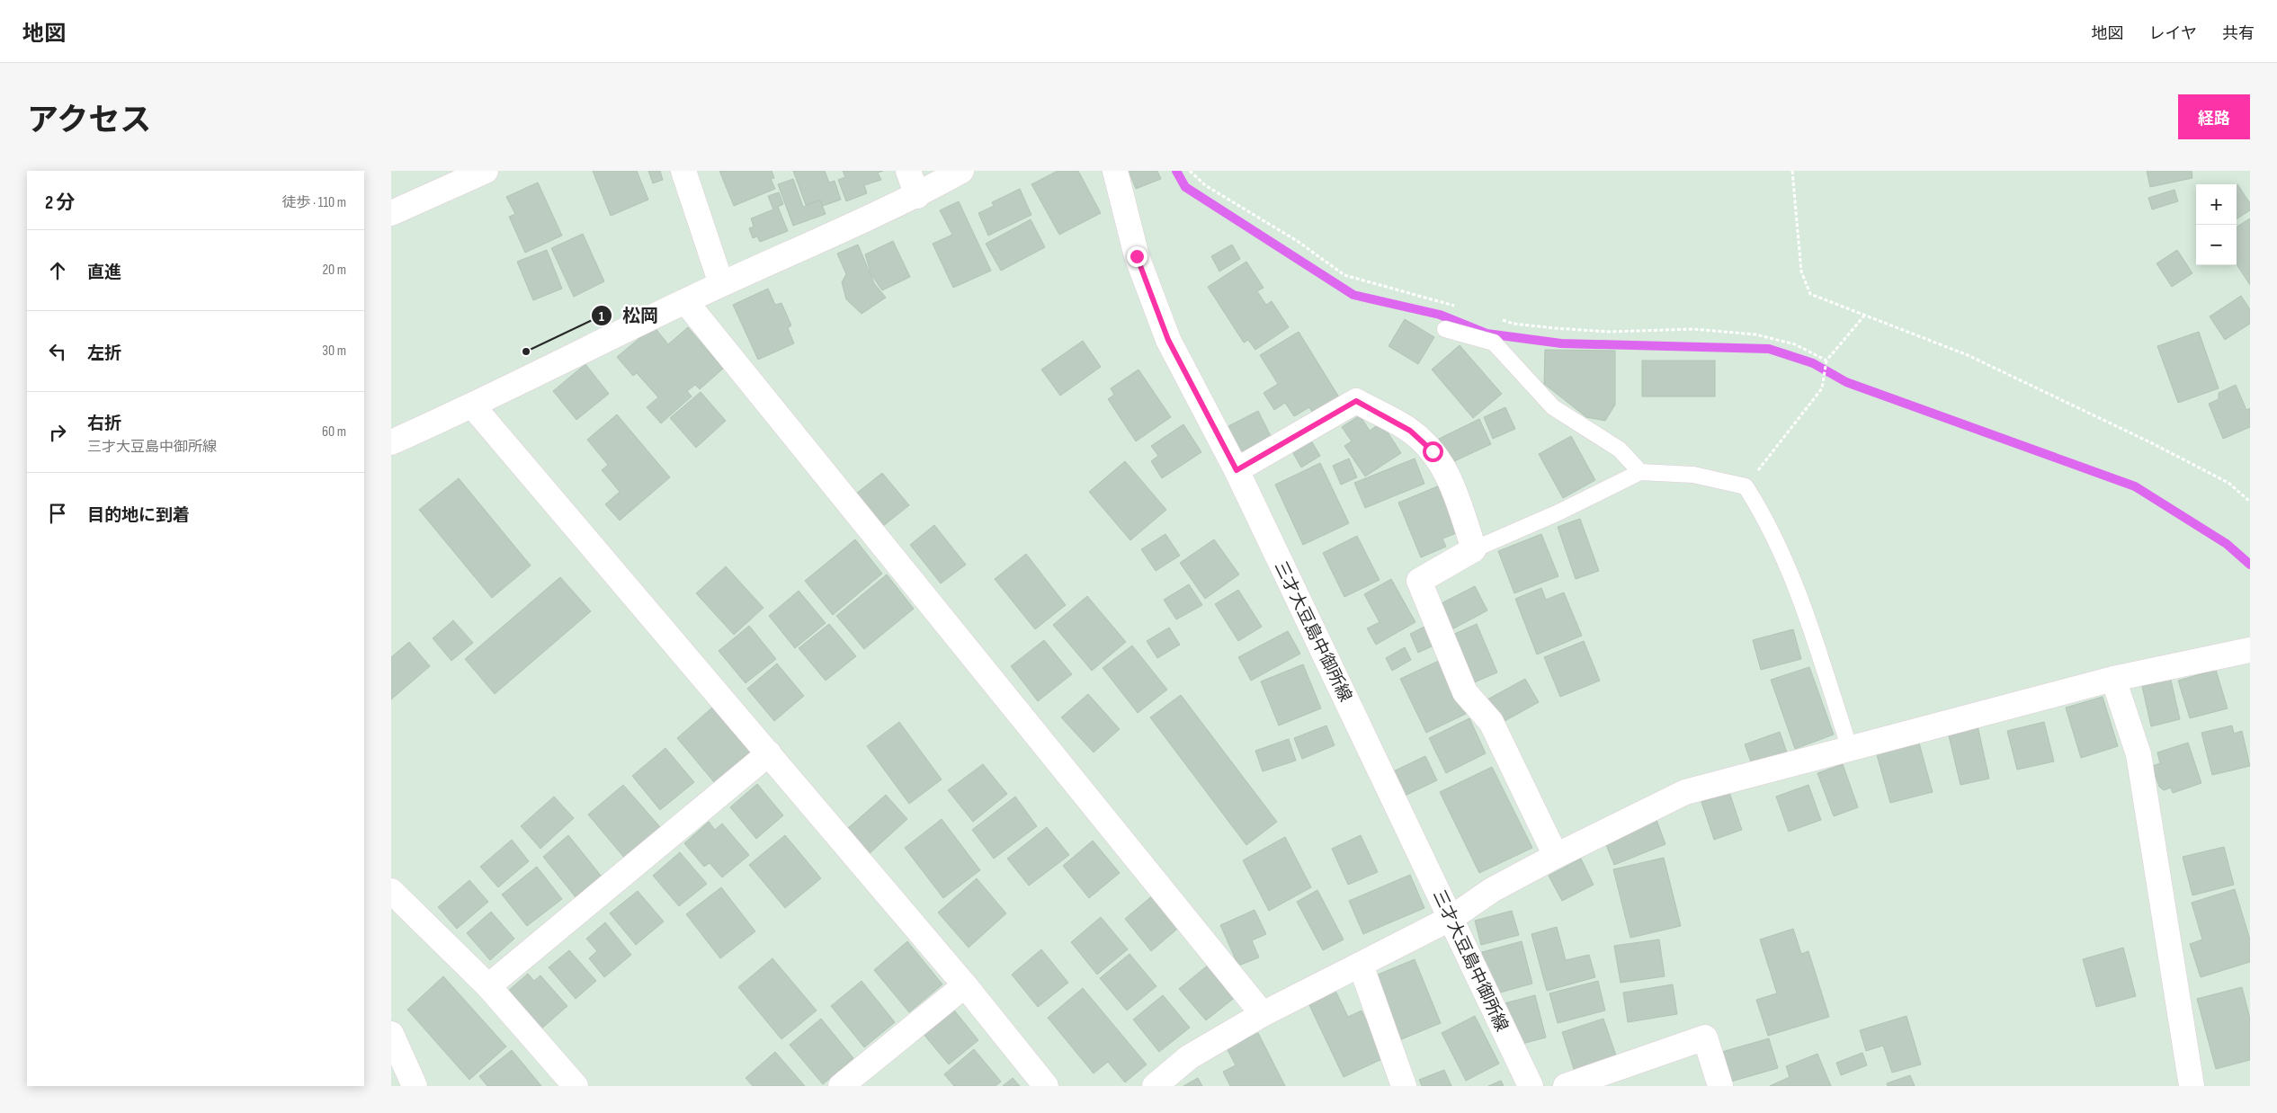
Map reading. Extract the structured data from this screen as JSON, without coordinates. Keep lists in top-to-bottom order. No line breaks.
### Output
{"streets":{"street":["三才大豆島中御所線"]},"places":["松岡"],"page":{"header":"地図","nav":["地図","レイヤ","共有"],"title":"アクセス","buttons":"経路","heading":["2 分","徒歩 · 110 m"],"map_buttons":["+","−"],"list":[["直進","20 m"],["左折","30 m"],["右折","三才大豆島中御所線","60 m"],"目的地に到着"]}}
